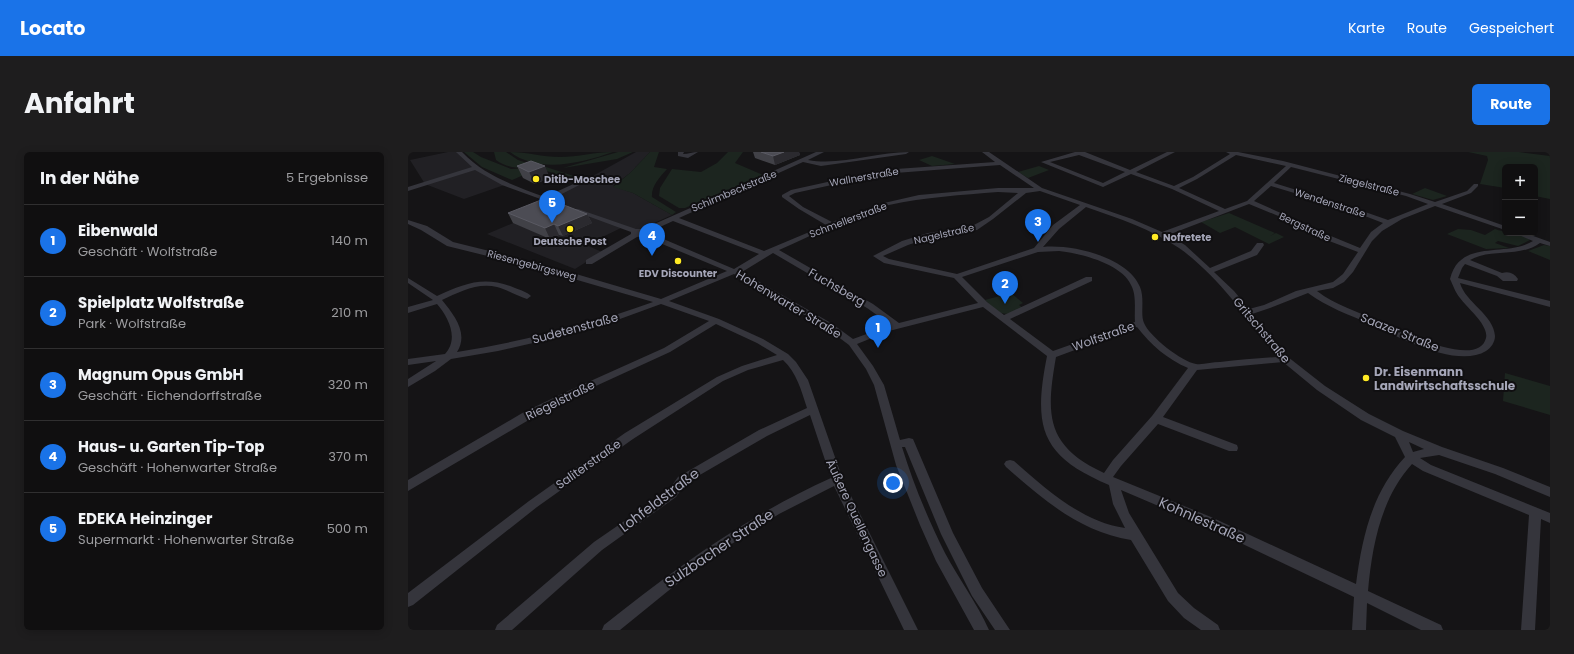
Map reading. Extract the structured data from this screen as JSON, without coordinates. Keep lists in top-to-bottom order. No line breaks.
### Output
{"streets":{"street":["Wallnerstraße","Ziegelstraße","Schirmbeckstraße","Wendenstraße","Schmellerstraße","Bergstraße","Nagelstraße","Riesengebirgsweg","Fuchsberg","Hohenwarter Straße","Sudetenstraße","Gritschstraße","Saazer Straße","Wolfstraße","Riegelstraße","Saliterstraße","Lohfeldstraße","Äußere Quellengasse","Kohnlestraße","Sulzbacher Straße"]},"crossings":[["Wallnerstraße","Schmellerstraße"],["Wallnerstraße","Gritschstraße"],["Schirmbeckstraße","Hohenwarter Straße"],["Schmellerstraße","Nagelstraße"],["Schmellerstraße","Fuchsberg"],["Schmellerstraße","Hohenwarter Straße"],["Schmellerstraße","Sudetenstraße"],["Schmellerstraße","Gritschstraße"],["Nagelstraße","Wolfstraße"],["Riesengebirgsweg","Sudetenstraße"],["Riesengebirgsweg","Äußere Quellengasse"],["Hohenwarter Straße","Sudetenstraße"],["Sudetenstraße","Äußere Quellengasse"],["Wolfstraße","Kohnlestraße"],["Riegelstraße","Äußere Quellengasse"],["Saliterstraße","Äußere Quellengasse"],["Lohfeldstraße","Äußere Quellengasse"],["Äußere Quellengasse","Sulzbacher Straße"]],"places":["Ditib-Moschee","Deutsche Post","Nofretete","EDV Discounter","Dr. Eisenmann Landwirtschaftsschule"],"page":{"header":"Locato","nav":["Karte","Route","Gespeichert"],"title":"Anfahrt","buttons":"Route","heading":["In der Nähe","5 Ergebnisse"],"map_buttons":["+","−"],"pins":["5","3","4","2","1"],"list":[{"mark":"1","name":"Eibenwald","note":"Geschäft · Wolfstraße","value":"140 m"},{"mark":"2","name":"Spielplatz Wolfstraße","note":"Park · Wolfstraße","value":"210 m"},{"mark":"3","name":"Magnum Opus GmbH","note":"Geschäft · Eichendorffstraße","value":"320 m"},{"mark":"4","name":"Haus- u. Garten Tip-Top","note":"Geschäft · Hohenwarter Straße","value":"370 m"},{"mark":"5","name":"EDEKA Heinzinger","note":"Supermarkt · Hohenwarter Straße","value":"500 m"}]}}
